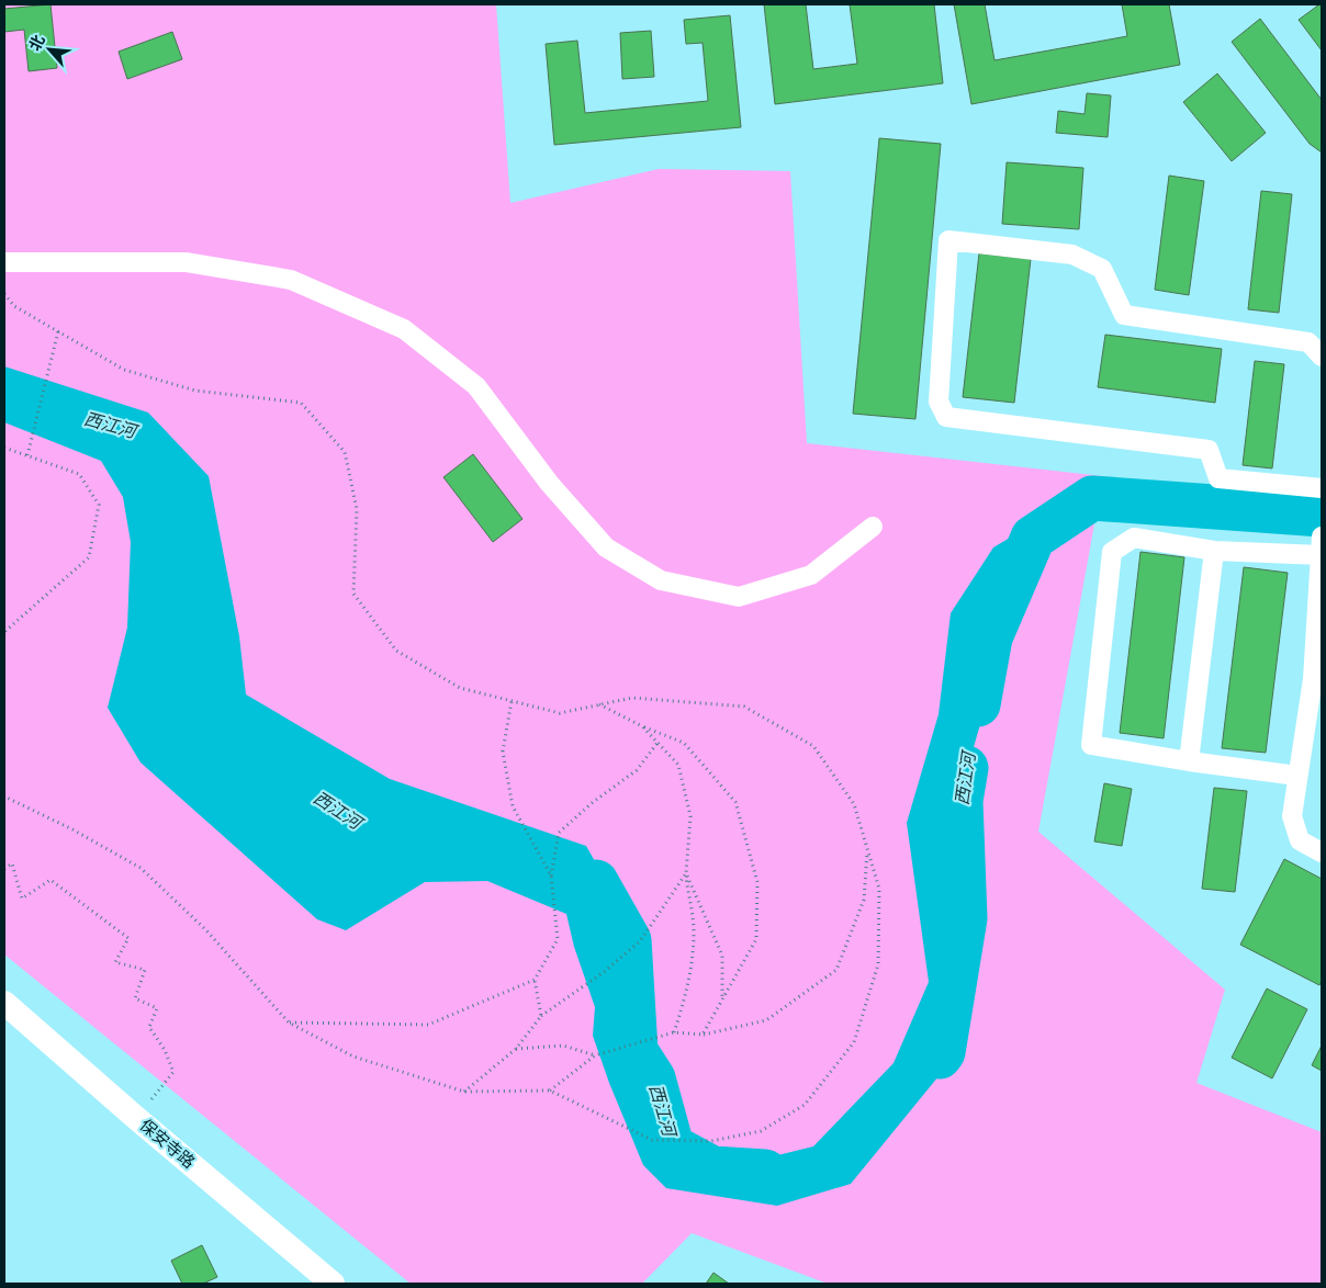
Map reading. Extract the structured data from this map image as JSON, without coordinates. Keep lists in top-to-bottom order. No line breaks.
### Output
{"streets":{"street":["保安寺路"]},"water":["西江河"],"north":"top left"}
